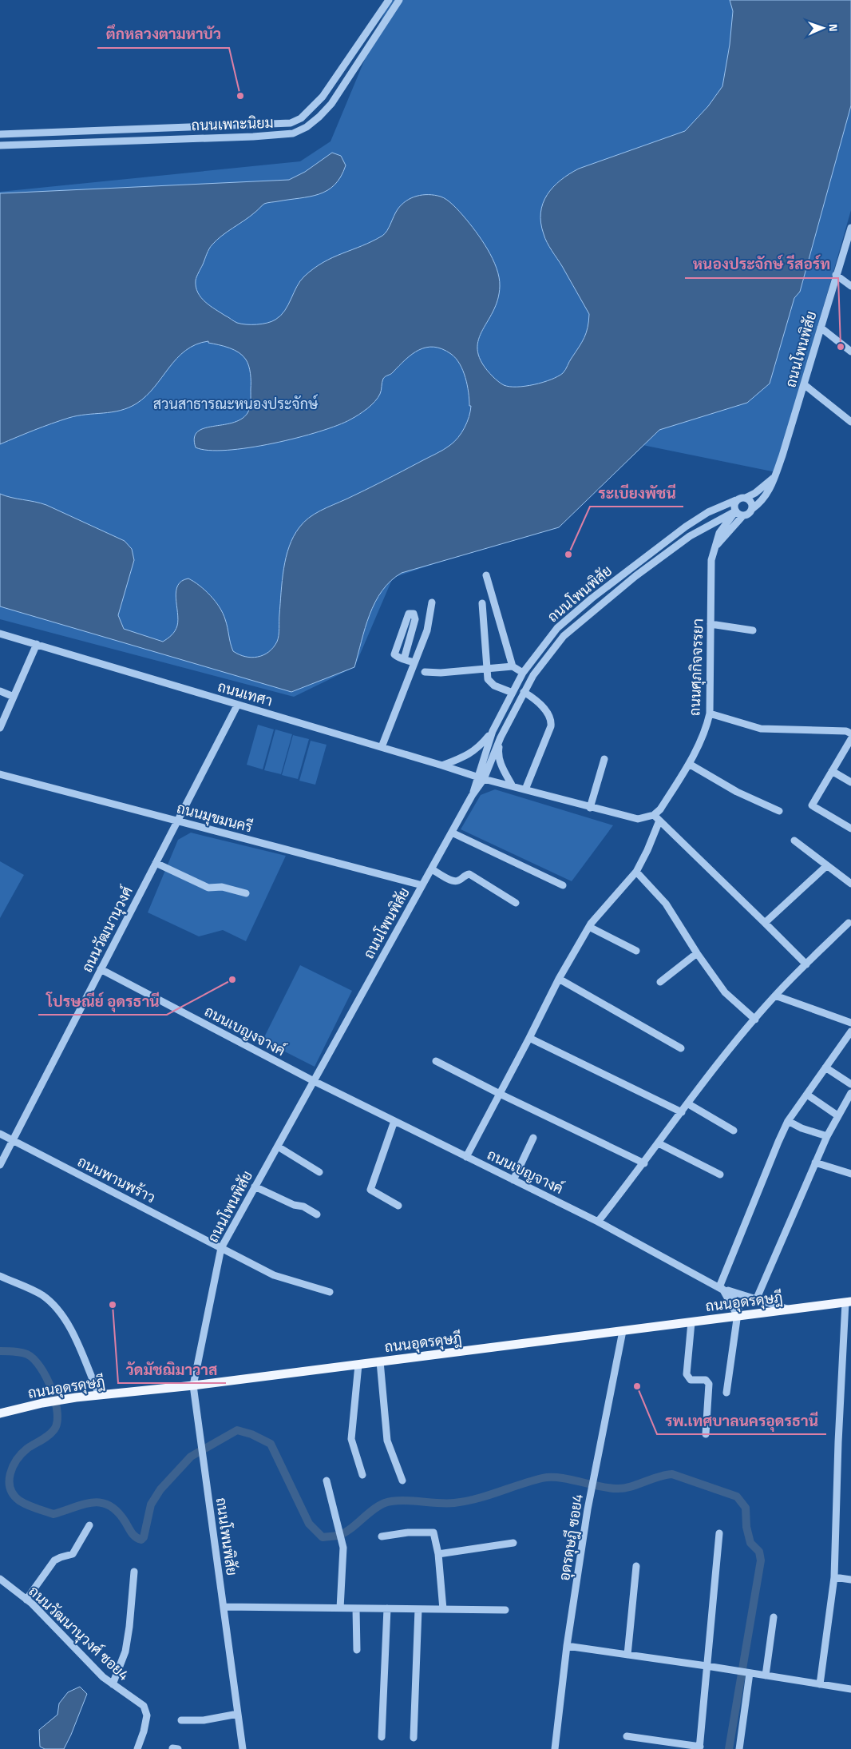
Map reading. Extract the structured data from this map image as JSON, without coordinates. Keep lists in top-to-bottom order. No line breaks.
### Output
{"streets":{"main road":["ถนนอุดรดุษฎี"],"street":["ถนนเพาะนิยม","ถนนโพนพิสัย","ถนนศุภกิจจรรยา","ถนนเทศา","ถนนมุขมนครี","ถนนวัฒนานุวงศ์","ถนนเบญงจางค์","ถนนเบญจางค์","ถนนพานพร้าว","อุดรดุษฎี ซอย4","ถนนวัฒนานุวงศ์ ซอย4"]},"crossings":[["ถนนโพนพิสัย","ถนนศุภกิจจรรยา"],["ถนนโพนพิสัย","ถนนเทศา"],["ถนนโพนพิสัย","ถนนมุขมนครี"],["ถนนโพนพิสัย","ถนนเบญงจางค์"],["ถนนโพนพิสัย","ถนนเบญจางค์"],["ถนนโพนพิสัย","ถนนพานพร้าว"],["ถนนโพนพิสัย","ถนนอุดรดุษฎี"],["ถนนศุภกิจจรรยา","ถนนเบญจางค์"],["ถนนเทศา","ถนนวัฒนานุวงศ์"],["ถนนมุขมนครี","ถนนวัฒนานุวงศ์"],["ถนนวัฒนานุวงศ์","ถนนเบญงจางค์"],["ถนนวัฒนานุวงศ์","ถนนพานพร้าว"],["ถนนเบญงจางค์","ถนนเบญจางค์"],["ถนนเบญจางค์","ถนนอุดรดุษฎี"],["ถนนอุดรดุษฎี","อุดรดุษฎี ซอย4"]],"parks":["สวนสาธารณะหนองประจักษ์"],"places":["ตึกหลวงตามหาบัว","หนองประจักษ์ รีสอร์ท","ระเบียงพัชนี","โปรษณีย์ อุดรธานี","วัดมัชฌิมาวาส","รพ.เทศบาลนครอุดรธานี"],"north":"right"}
